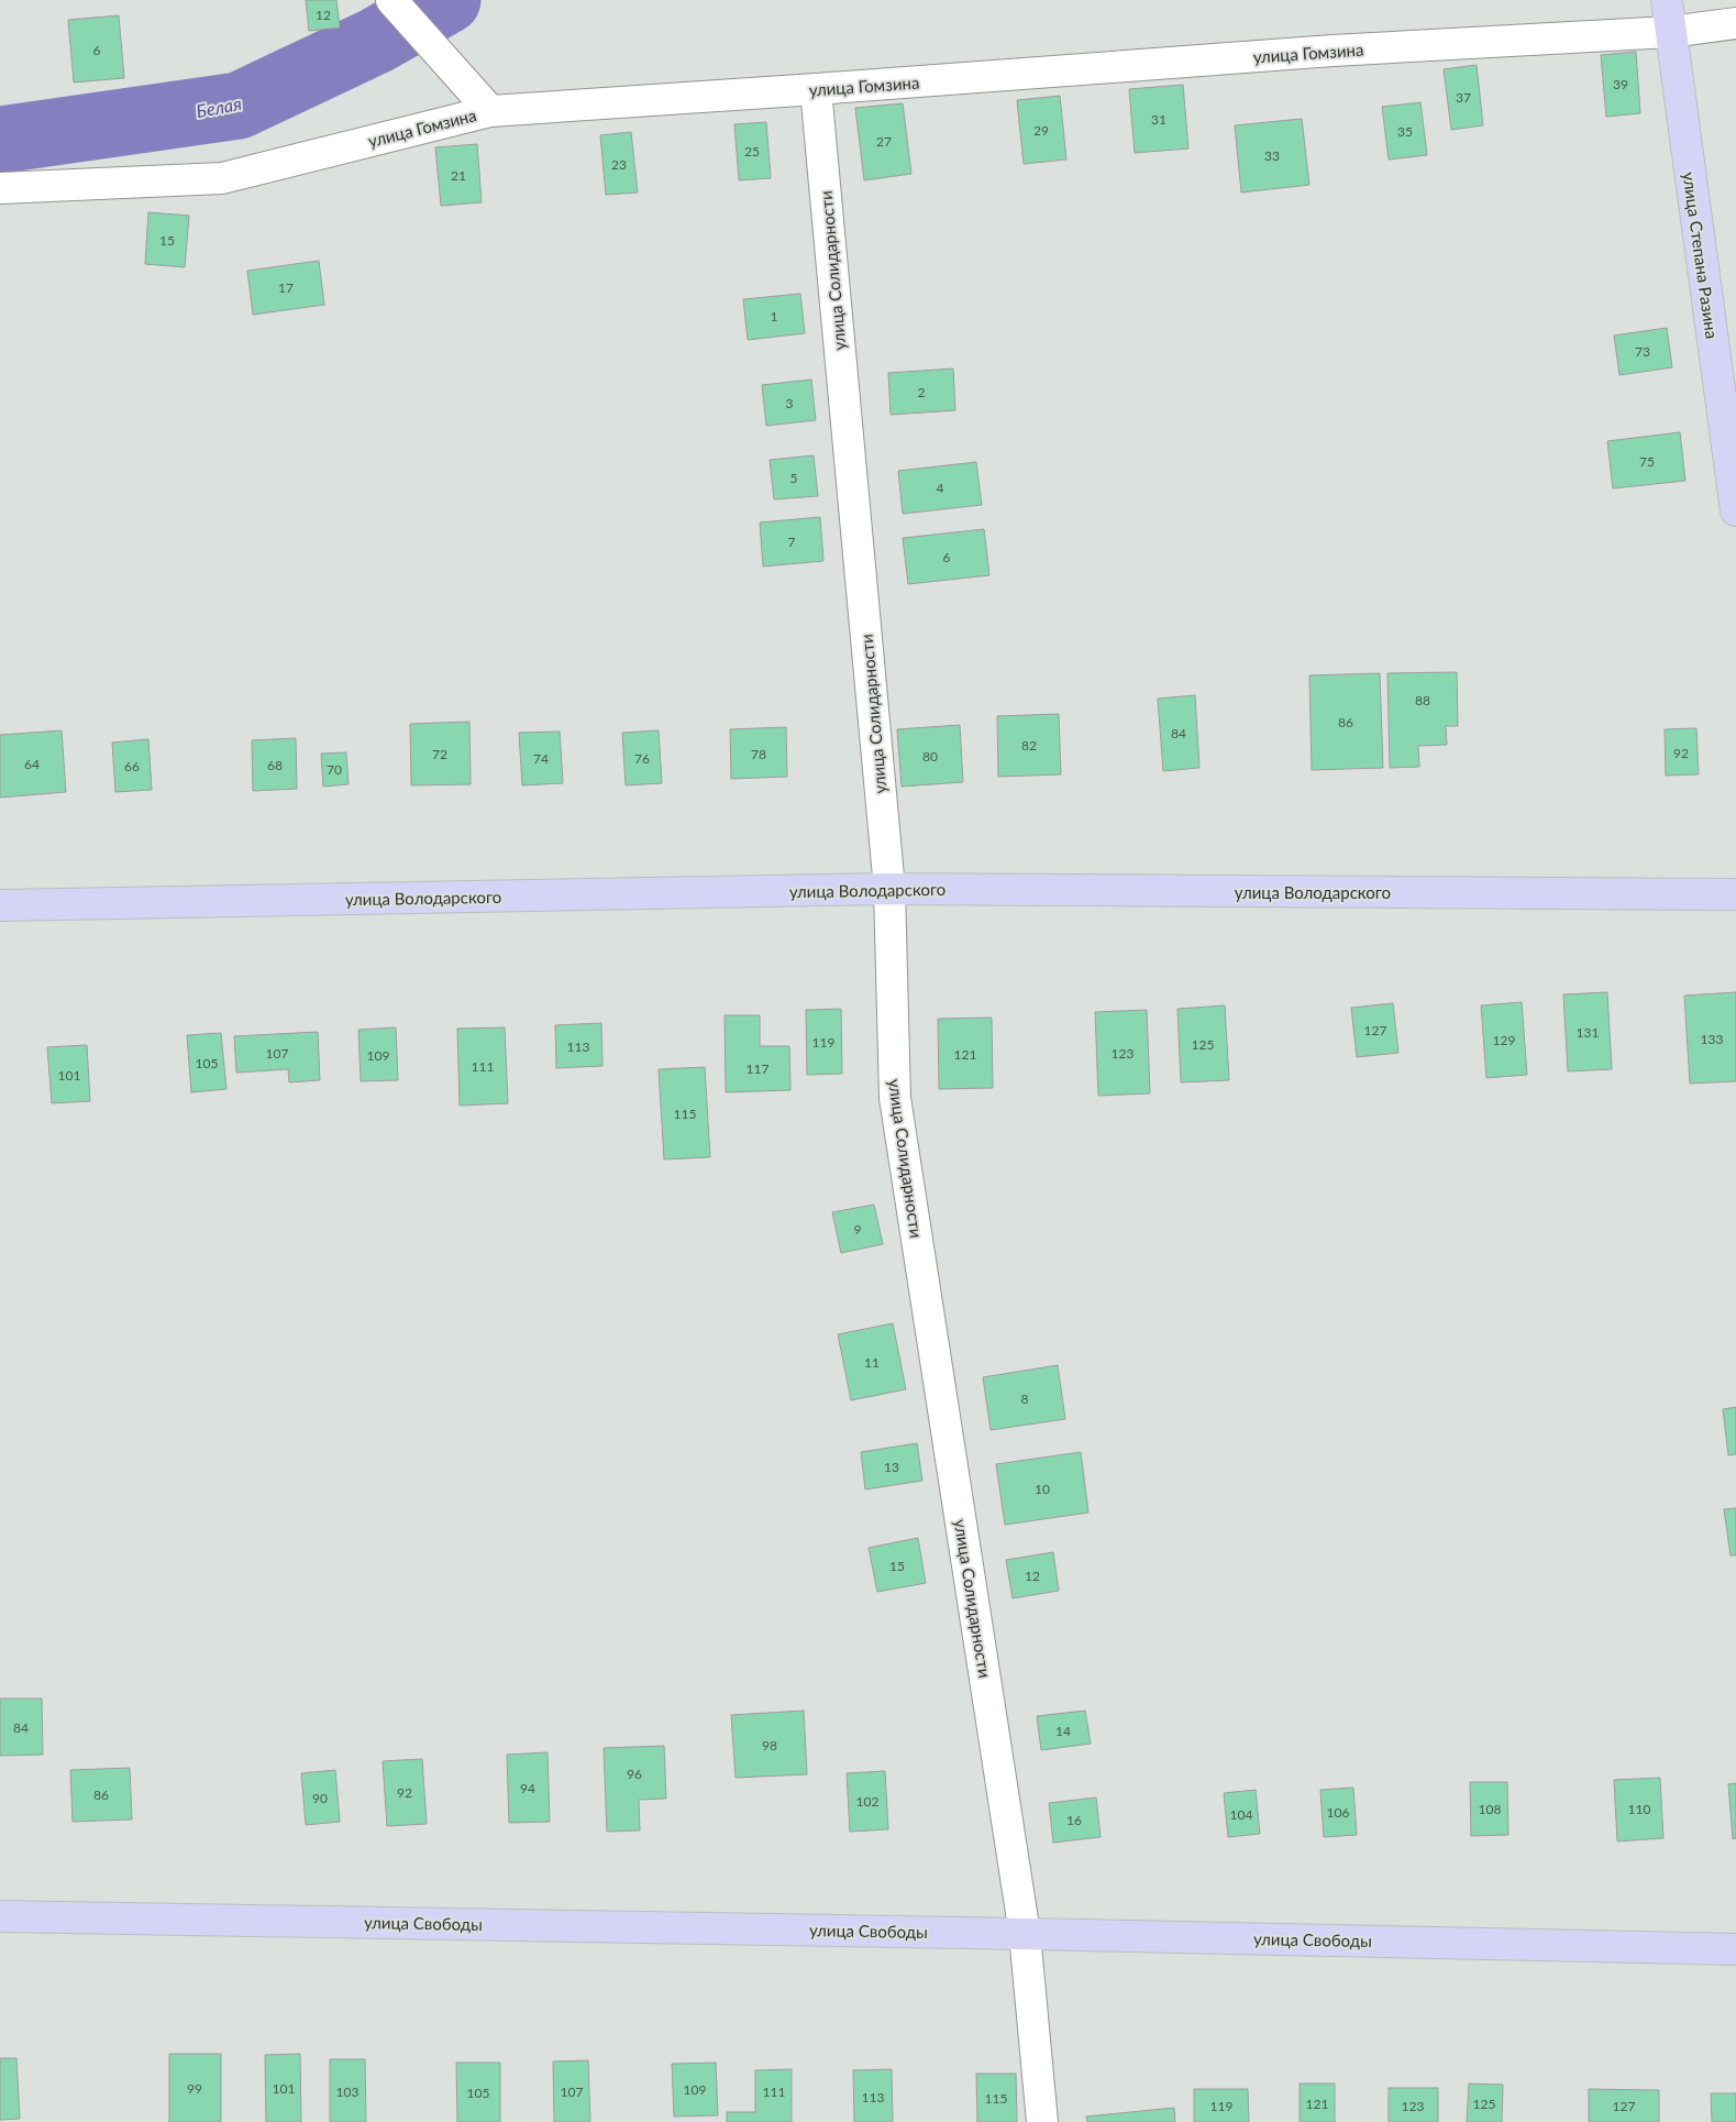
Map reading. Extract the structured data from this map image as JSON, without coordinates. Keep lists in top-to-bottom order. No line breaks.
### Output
{"streets":{"main road":["улица Степана Разина","улица Володарского","улица Свободы"],"street":["улица Гомзина","улица Солидарности"]},"crossings":[["улица Гомзина","улица Степана Разина"],["улица Гомзина","улица Солидарности"],["улица Солидарности","улица Володарского"],["улица Солидарности","улица Свободы"]],"water":["Белая"],"house_numbers":["12","6","39","37","31","29","35","27","25","33","23","21","15","17","1","73","2","3","75","5","4","7","6","88","86","84","82","92","72","78","80","74","76","64","68","66","70","127","131","133","129","119","125","113","107","123","121","109","105","111","117","101","115","9","11","8","13","10","15","12","84","14","98","96","94","92","86","90","102","108","110","106","104","16","99","101","109","103","107","111","105","113","115","121","125","119","123","127"]}
